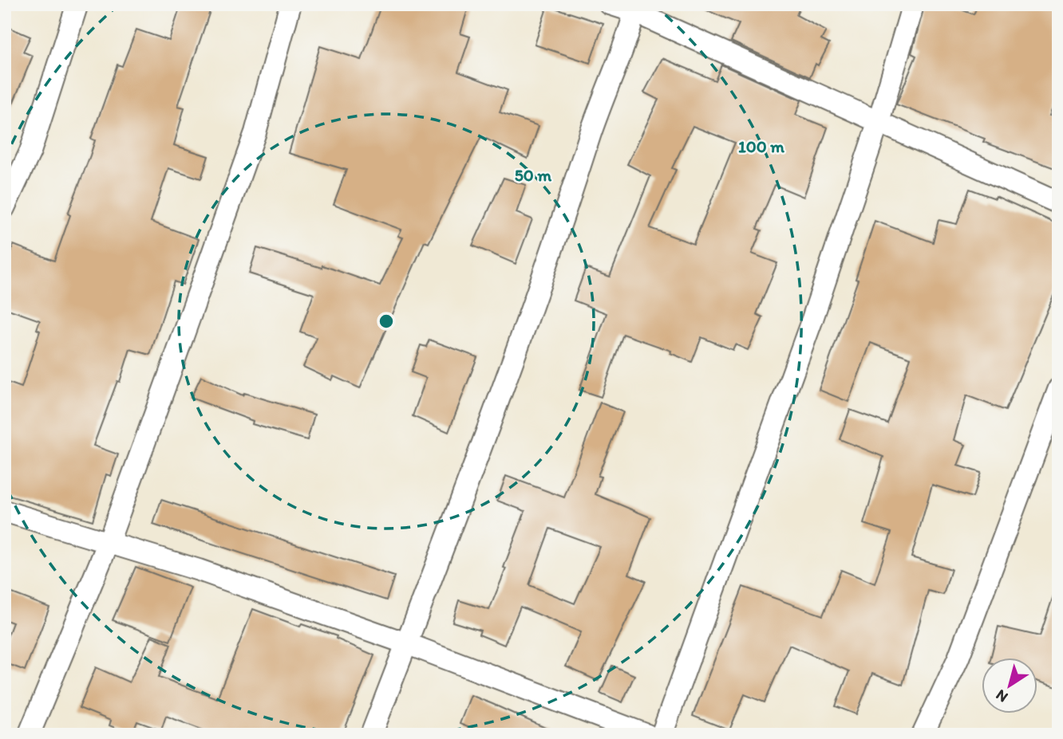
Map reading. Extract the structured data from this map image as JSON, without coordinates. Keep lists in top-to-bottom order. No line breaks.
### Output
{"north":"bottom left","rings":["100 m","50 m"]}
